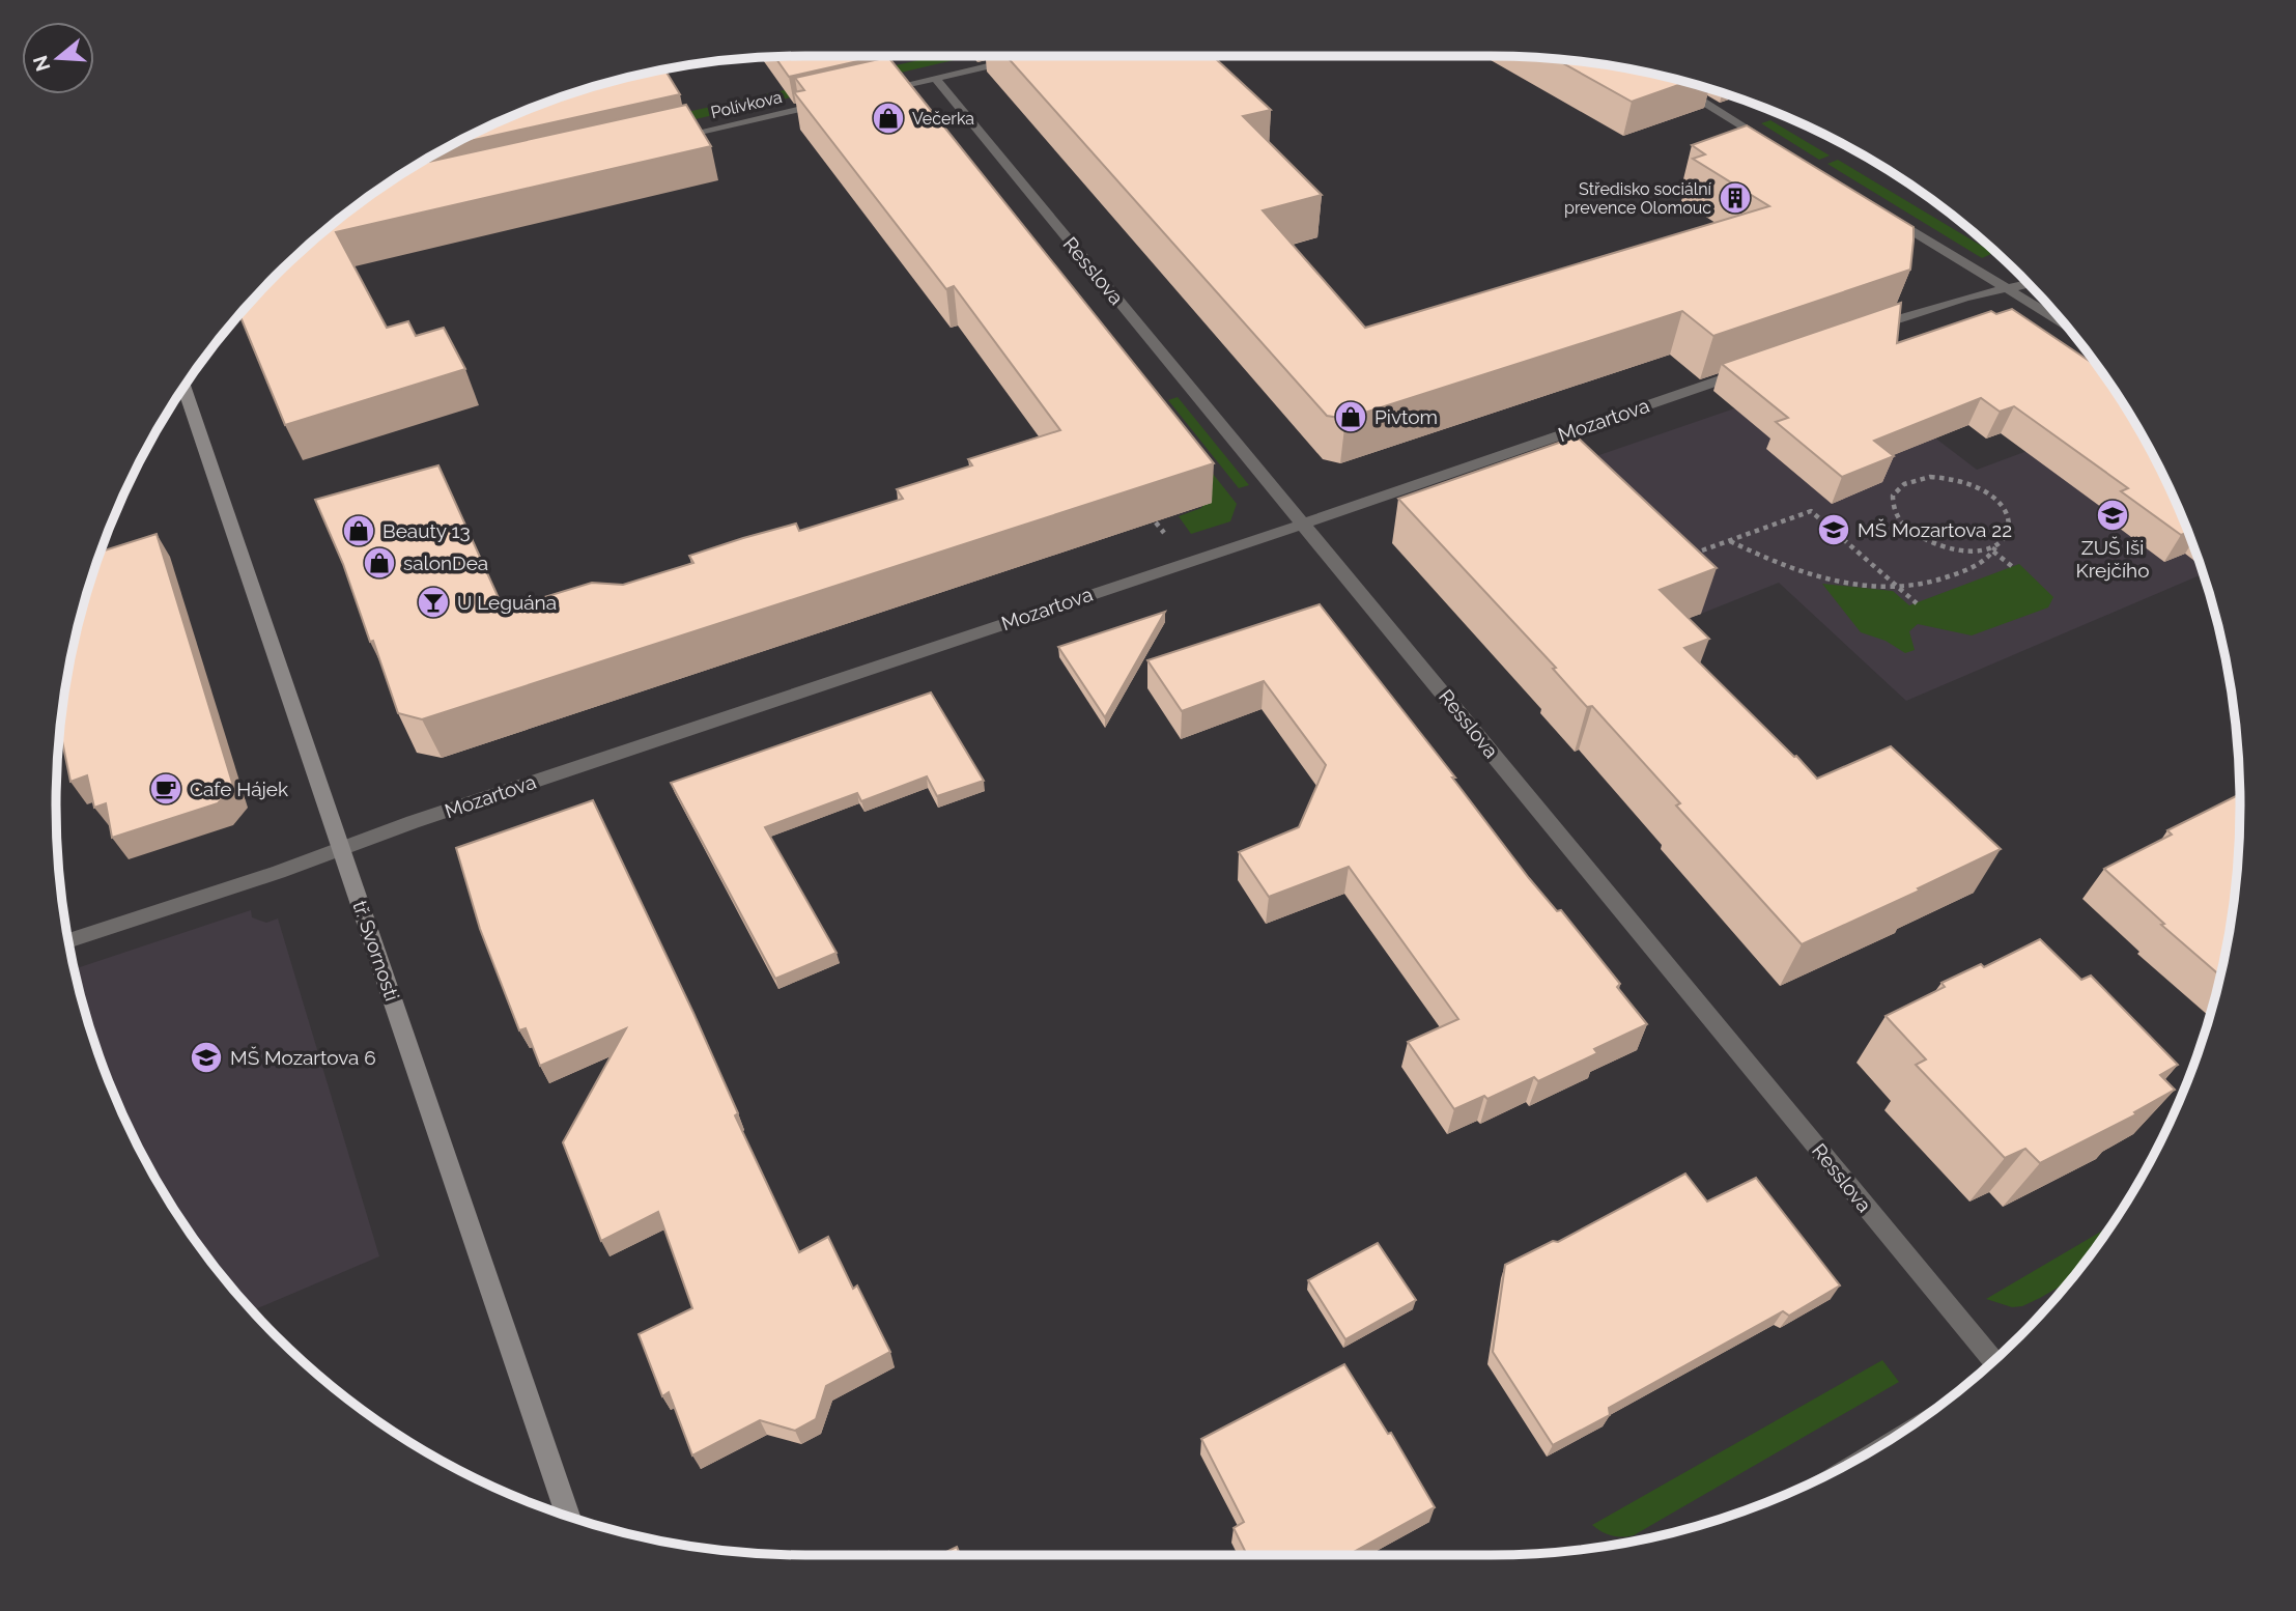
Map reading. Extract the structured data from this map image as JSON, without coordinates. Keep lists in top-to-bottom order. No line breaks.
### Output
{"streets":{"street":["Polívkova","Resslova","Mozartova","tř. Svornosti"]},"crossings":[["Resslova","Mozartova"],["Mozartova","tř. Svornosti"]],"places":{"shop":["Večerka","Pivtom","Beauty 13","salonDea"],"building":["Středisko sociální prevence Olomouc"],"school or university":["ZUŠ Iši Krejčího","MŠ Mozartova 22","MŠ Mozartova 6"],"bar":["U Leguána"],"cafe":["Cafe Hájek"]},"north":"left"}
